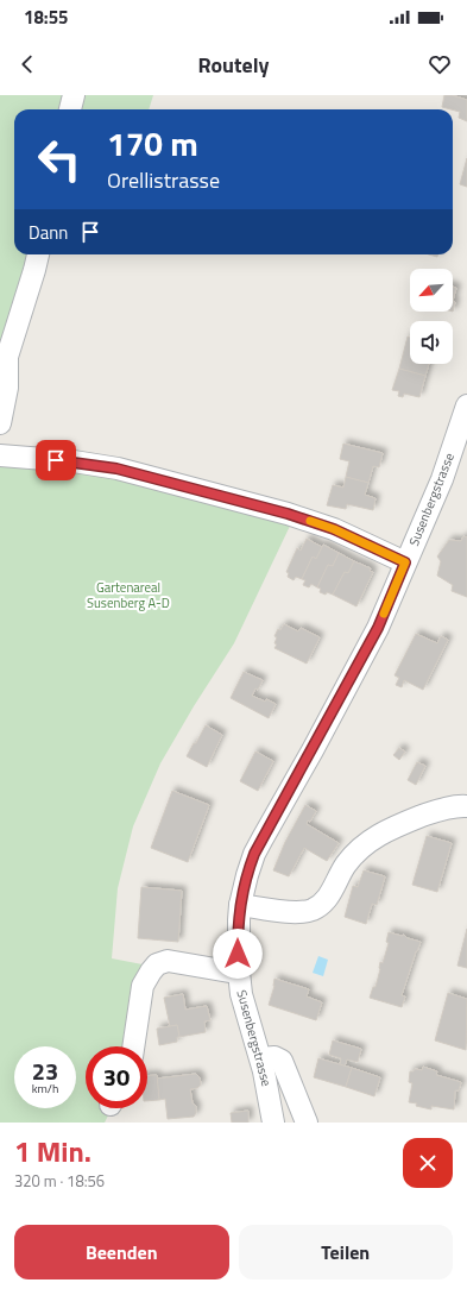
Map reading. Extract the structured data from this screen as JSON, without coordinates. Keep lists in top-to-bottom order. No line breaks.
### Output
{"streets":{"street":["Susenbergstrasse"]},"parks":["Gartenareal Susenberg A-D"],"north":"bottom left","page":{"status":"18:55","header":"Routely","turn":["170 m","Orellistrasse"],"then":"Dann","speed":"23 km/h","limit":"30","heading":["1 Min.","320 m · 18:56"],"buttons":["Beenden","Teilen"]}}
